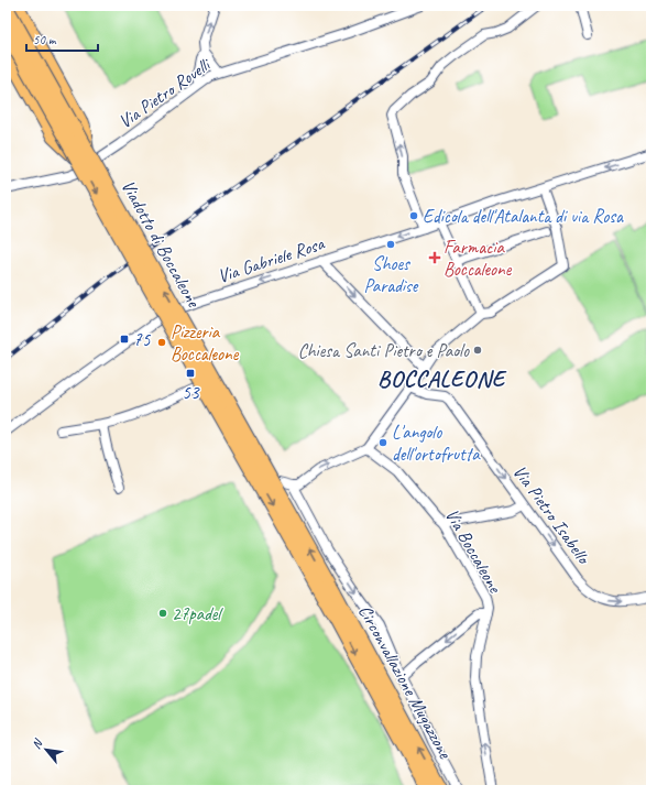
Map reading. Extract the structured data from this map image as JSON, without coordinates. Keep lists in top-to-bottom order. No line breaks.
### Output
{"streets":{"highway":["Viadotto di Boccaleone","Circonvallazione Mugazzone"],"street":["Via Pietro Rovelli","Via Gabriele Rosa","Via Pietro Isabello","Via Boccaleone"]},"crossings":[["Via Pietro Rovelli","Viadotto di Boccaleone"],["Viadotto di Boccaleone","Circonvallazione Mugazzone"]],"one_way":["Via Gabriele Rosa","Via Pietro Isabello"],"districts":["BOCCALEONE"],"places":{"other":["Edicola dell'Atalanta di via Rosa","Shoes Paradise","Pizzeria Boccaleone","Chiesa Santi Pietro e Paolo","L'angolo dell'ortofrutta","27padel"],"health":["Farmacia Boccaleone"],"transit":["75","53"]},"scale_bar":"50 m","north":"top left"}
